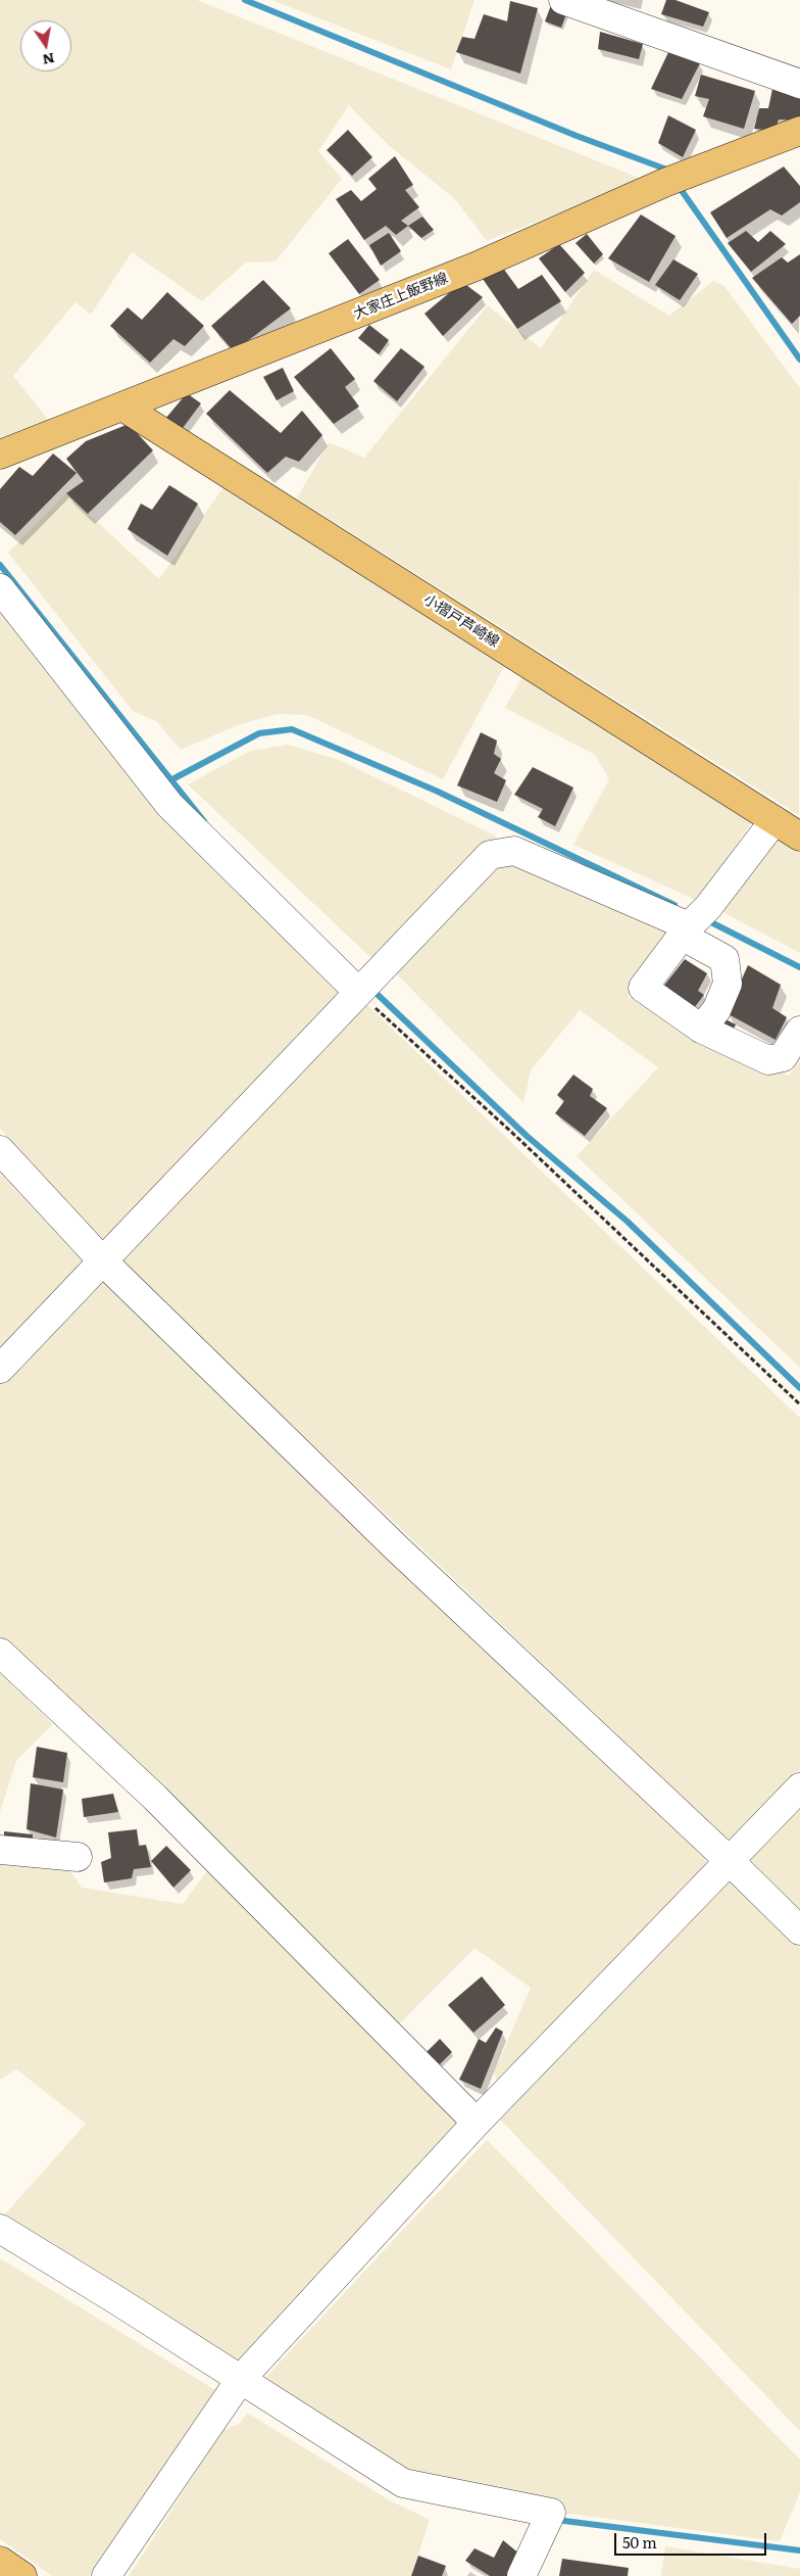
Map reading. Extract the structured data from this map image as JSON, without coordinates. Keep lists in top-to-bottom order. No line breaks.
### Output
{"streets":{"main road":["大家庄上飯野線","小摺戸芦崎線"]},"crossings":[["大家庄上飯野線","小摺戸芦崎線"]],"scale_bar":"50 m","north":"bottom"}
